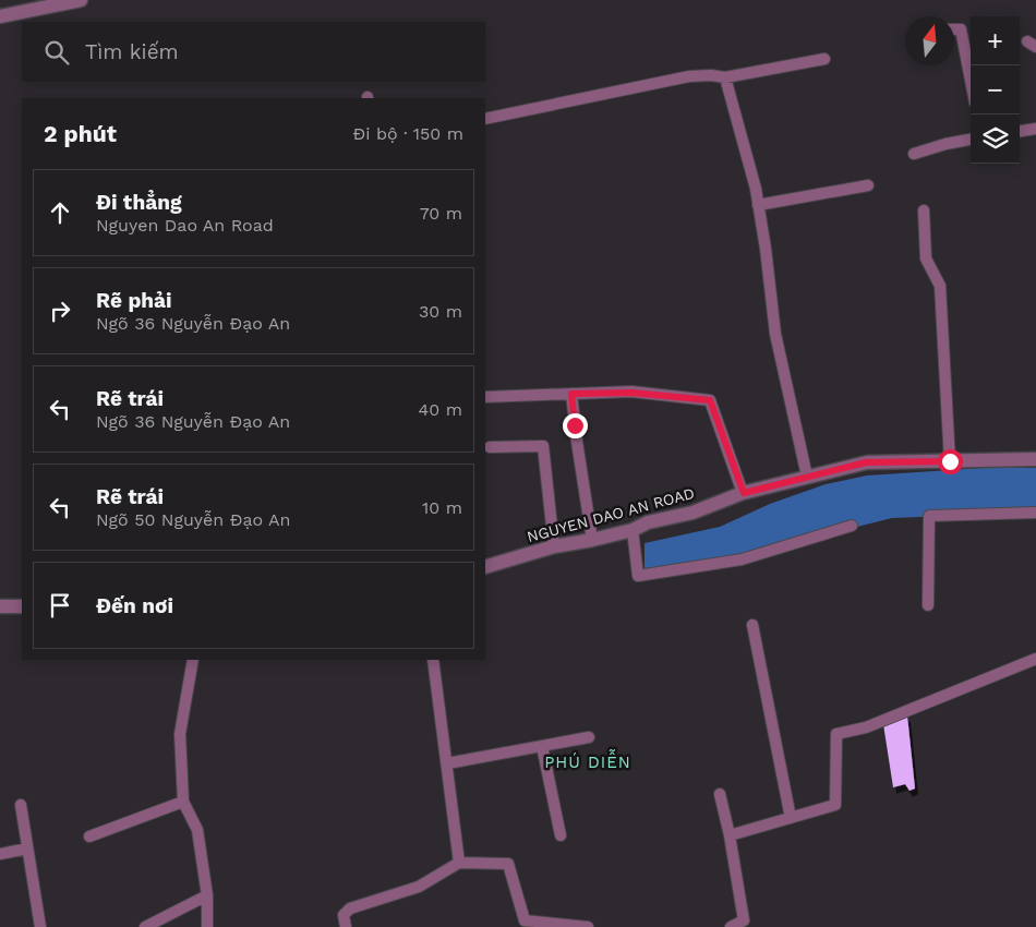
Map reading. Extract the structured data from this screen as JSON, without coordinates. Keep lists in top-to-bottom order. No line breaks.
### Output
{"streets":{"street":["NGUYEN DAO AN ROAD"]},"districts":["PHÚ DIỄN"],"north":"top","page":{"map_buttons":["+","−"],"search":"Tìm kiếm","heading":["2 phút","Đi bộ · 150 m"],"list":[["Đi thẳng","Nguyen Dao An Road","70 m"],["Rẽ phải","Ngõ 36 Nguyễn Đạo An","30 m"],["Rẽ trái","Ngõ 36 Nguyễn Đạo An","40 m"],["Rẽ trái","Ngõ 50 Nguyễn Đạo An","10 m"],"Đến nơi"]}}
